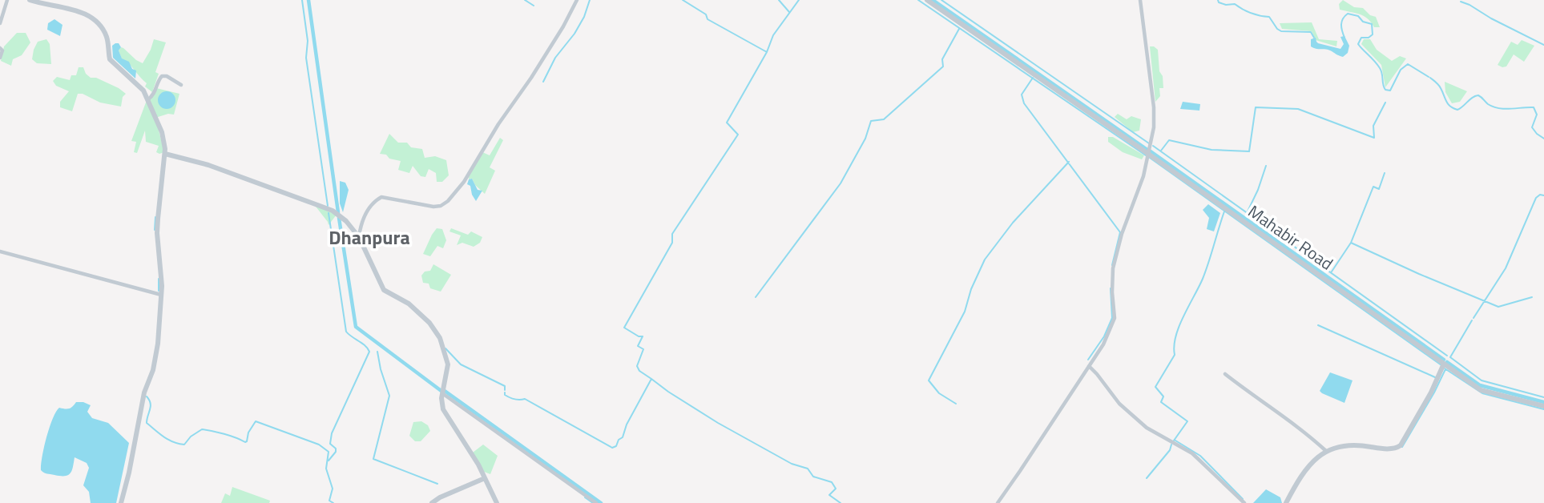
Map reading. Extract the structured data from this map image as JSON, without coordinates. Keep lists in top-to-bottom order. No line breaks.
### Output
{"streets":{"street":["Mahabir Road"]},"districts":["Dhanpura"]}
